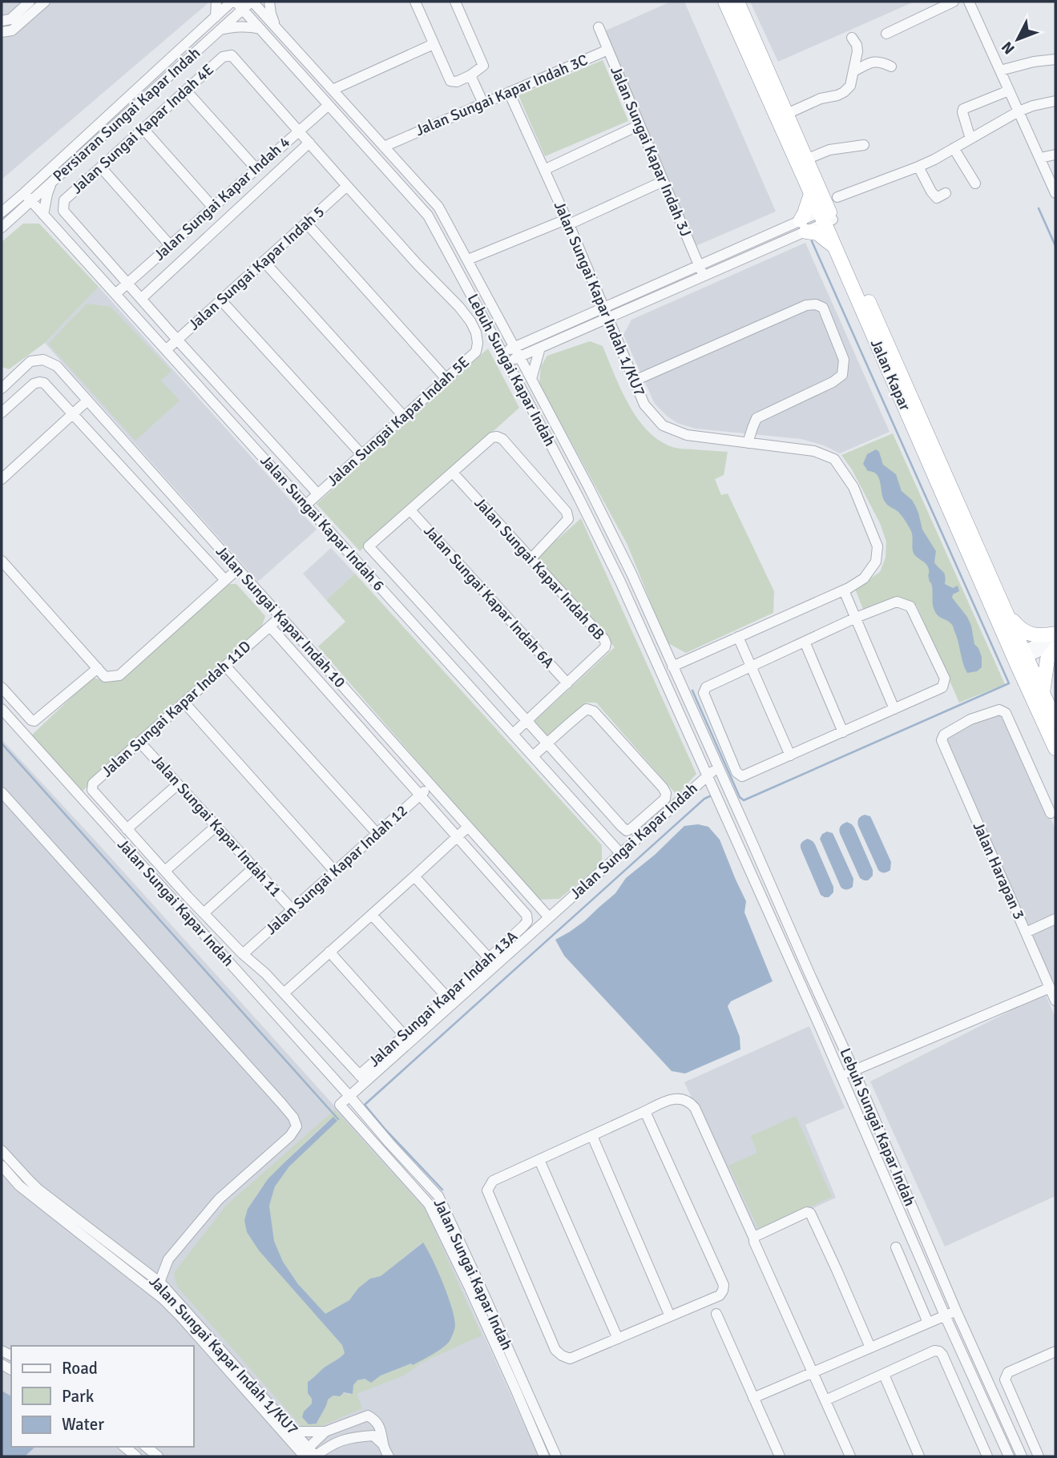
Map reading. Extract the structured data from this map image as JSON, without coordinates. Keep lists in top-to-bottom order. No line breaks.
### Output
{"streets":{"highway":["Jalan Kapar"],"street":["Jalan Sungai Kapar Indah 3C","Persiaran Sungai Kapar Indah","Jalan Sungai Kapar Indah 4E","Jalan Sungai Kapar Indah 3J","Jalan Sungai Kapar Indah 4","Jalan Sungai Kapar Indah 5","Jalan Sungai Kapar Indah 1/KU7","Lebuh Sungai Kapar Indah","Jalan Sungai Kapar Indah 5E","Jalan Sungai Kapar Indah 6","Jalan Sungai Kapar Indah 6B","Jalan Sungai Kapar Indah 6A","Jalan Sungai Kapar Indah 10","Jalan Sungai Kapar Indah 11D","Jalan Sungai Kapar Indah 11","Jalan Sungai Kapar Indah","Jalan Sungai Kapar Indah 12","Jalan Harapan 3","Jalan Sungai Kapar Indah 13A"]},"crossings":[["Jalan Sungai Kapar Indah 3C","Jalan Sungai Kapar Indah 3J"],["Jalan Sungai Kapar Indah 3C","Jalan Sungai Kapar Indah 1/KU7"],["Jalan Sungai Kapar Indah 3C","Lebuh Sungai Kapar Indah"],["Persiaran Sungai Kapar Indah","Lebuh Sungai Kapar Indah"],["Persiaran Sungai Kapar Indah","Jalan Sungai Kapar Indah 6"],["Jalan Sungai Kapar Indah 4E","Jalan Sungai Kapar Indah 4"],["Jalan Sungai Kapar Indah 4E","Jalan Sungai Kapar Indah 5E"],["Jalan Sungai Kapar Indah 4","Lebuh Sungai Kapar Indah"],["Jalan Sungai Kapar Indah 4","Jalan Sungai Kapar Indah 5E"],["Jalan Sungai Kapar Indah 4","Jalan Sungai Kapar Indah 6"],["Jalan Sungai Kapar Indah 5","Jalan Sungai Kapar Indah 5E"],["Jalan Sungai Kapar Indah 5","Jalan Sungai Kapar Indah 6"],["Jalan Sungai Kapar Indah 1/KU7","Lebuh Sungai Kapar Indah"],["Lebuh Sungai Kapar Indah","Jalan Sungai Kapar Indah"],["Jalan Sungai Kapar Indah 5E","Jalan Sungai Kapar Indah 6"],["Jalan Sungai Kapar Indah 6","Jalan Sungai Kapar Indah 6B"],["Jalan Sungai Kapar Indah 6","Jalan Sungai Kapar Indah 6A"],["Jalan Sungai Kapar Indah 6","Jalan Sungai Kapar Indah"],["Jalan Sungai Kapar Indah 6B","Jalan Sungai Kapar Indah 6A"],["Jalan Sungai Kapar Indah 10","Jalan Sungai Kapar Indah 11D"],["Jalan Sungai Kapar Indah 10","Jalan Sungai Kapar Indah"],["Jalan Sungai Kapar Indah 10","Jalan Sungai Kapar Indah 12"],["Jalan Sungai Kapar Indah 11D","Jalan Sungai Kapar Indah 11"],["Jalan Sungai Kapar Indah 11D","Jalan Sungai Kapar Indah"],["Jalan Sungai Kapar Indah 11D","Jalan Sungai Kapar Indah 12"],["Jalan Sungai Kapar Indah 11D","Jalan Sungai Kapar Indah 13A"],["Jalan Sungai Kapar Indah 11","Jalan Sungai Kapar Indah 12"],["Jalan Sungai Kapar Indah","Jalan Sungai Kapar Indah 13A"],["Jalan Sungai Kapar Indah 12","Jalan Sungai Kapar Indah 13A"]],"legend":["Road","Park","Water"],"north":"bottom left"}
